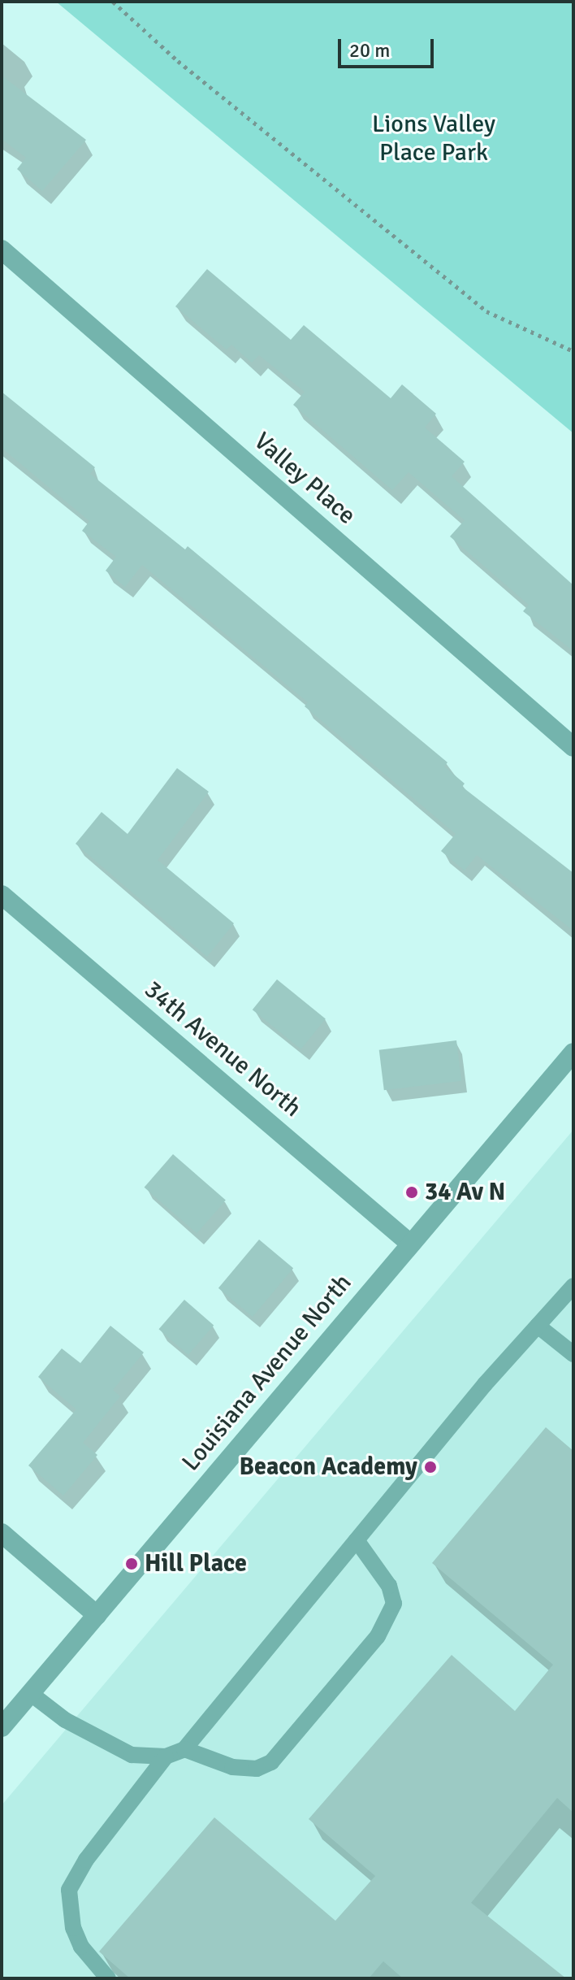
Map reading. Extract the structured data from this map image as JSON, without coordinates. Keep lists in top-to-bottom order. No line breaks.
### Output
{"streets":{"street":["Valley Place","34th Avenue North","Louisiana Avenue North"]},"crossings":[["34th Avenue North","Louisiana Avenue North"]],"parks":["Lions Valley Place Park"],"places":["34 Av N","Beacon Academy","Hill Place"],"scale_bar":"20 m"}
